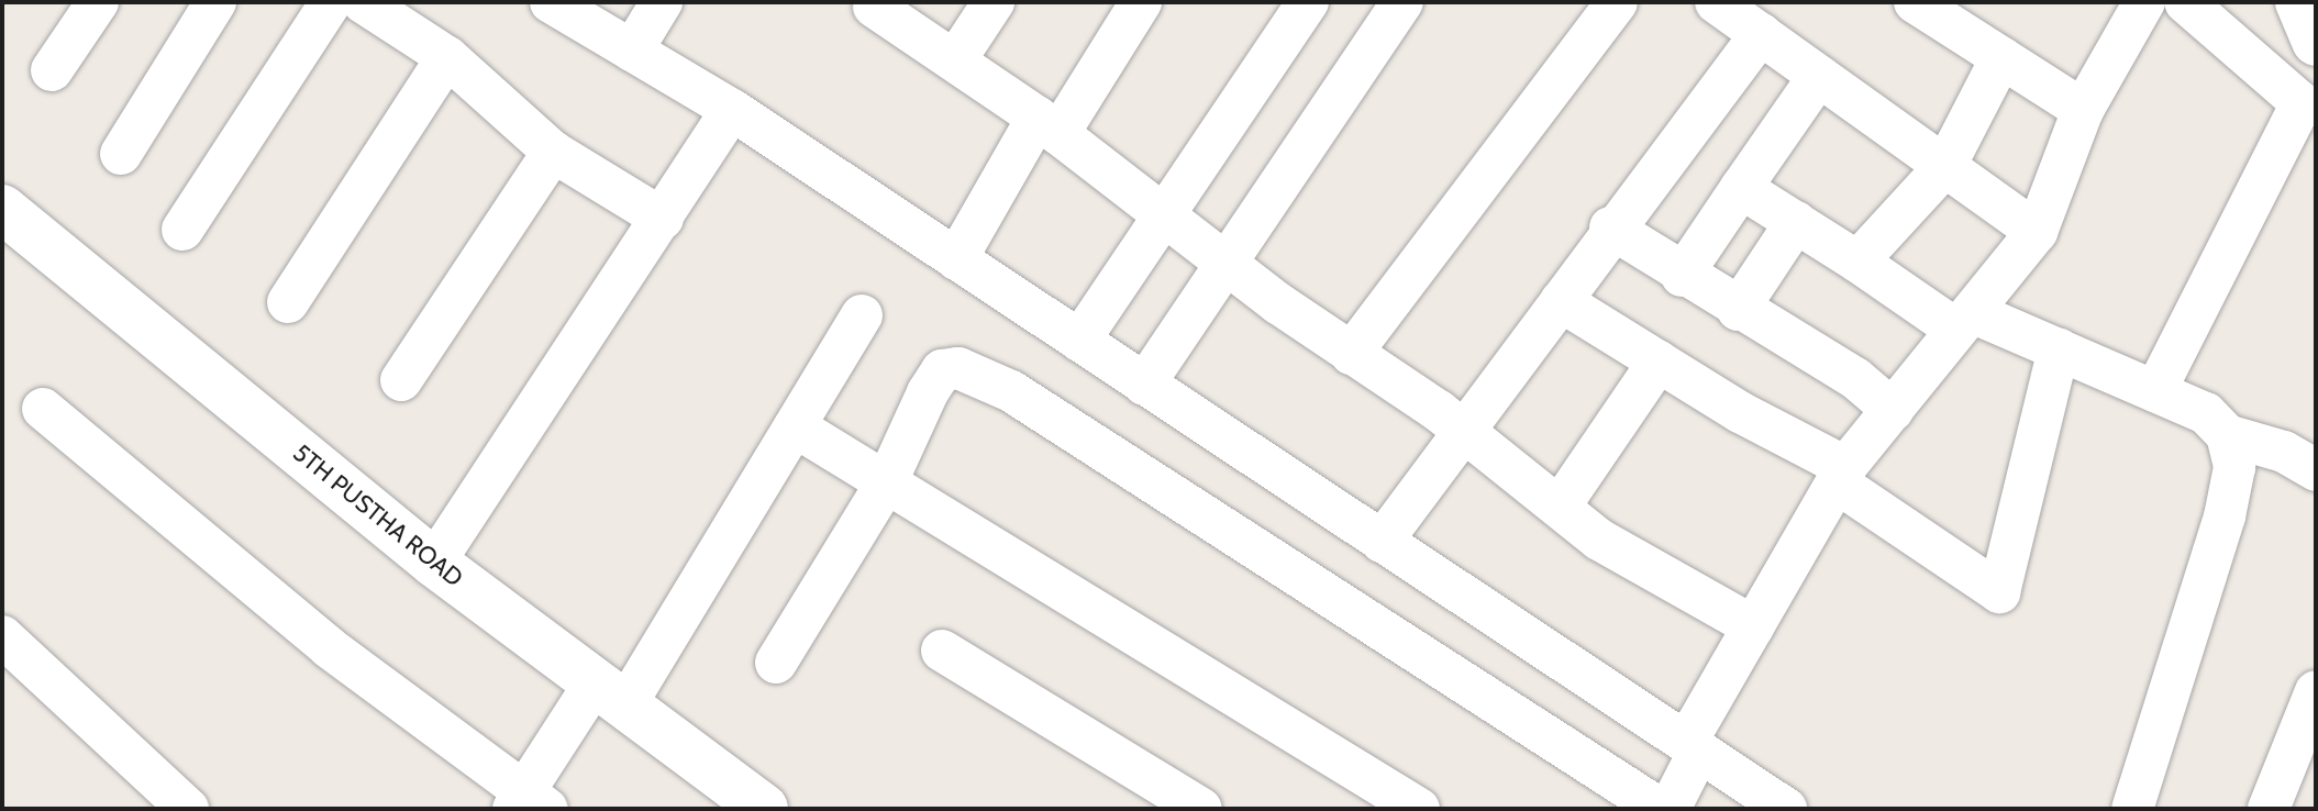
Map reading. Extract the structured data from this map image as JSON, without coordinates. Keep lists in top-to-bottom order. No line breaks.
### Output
{"streets":{"street":["5TH PUSTHA ROAD"]}}
